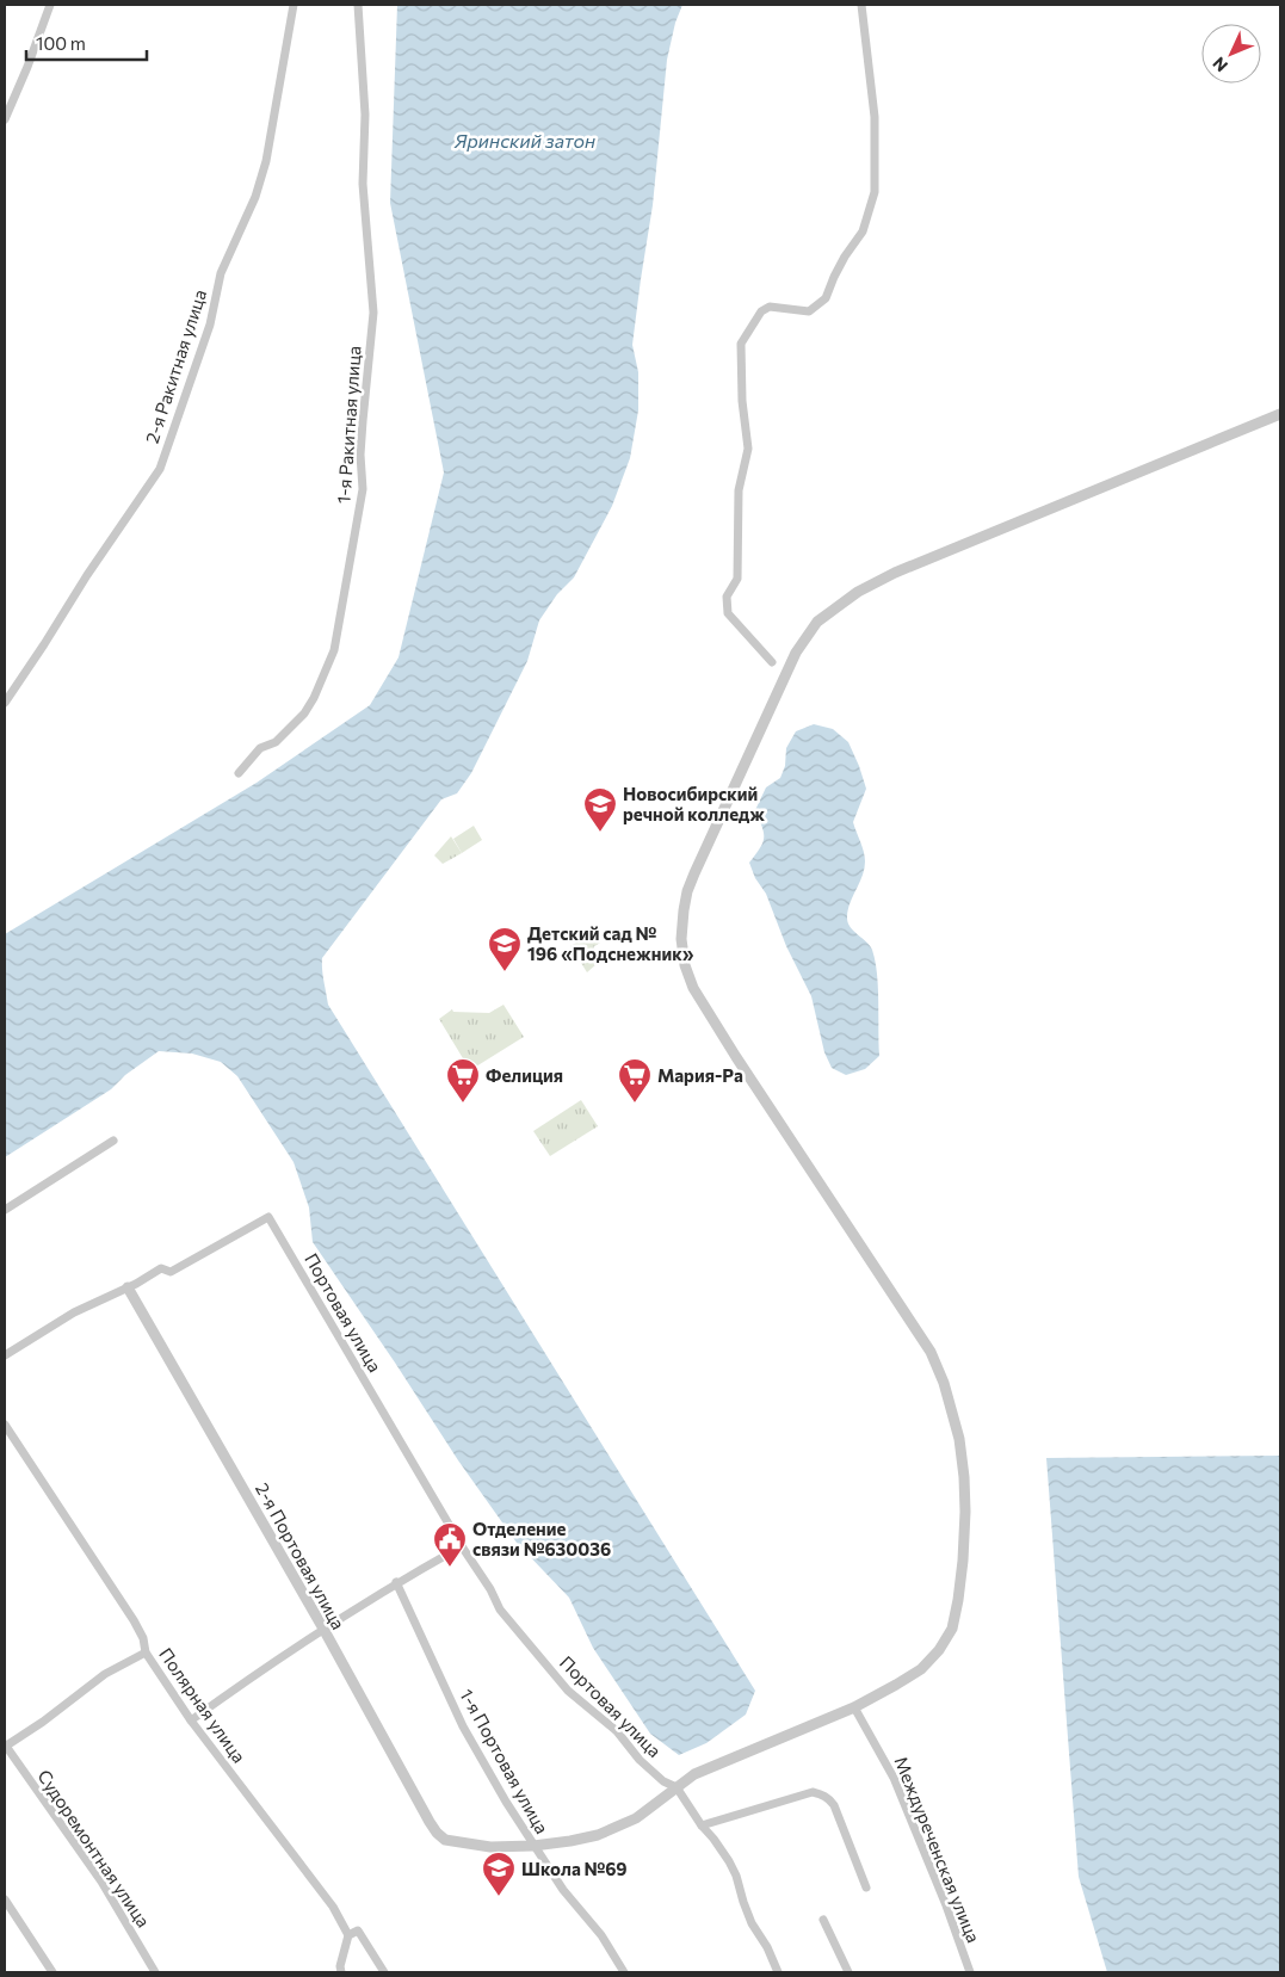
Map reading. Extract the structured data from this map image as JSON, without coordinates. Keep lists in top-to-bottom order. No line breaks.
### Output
{"streets":{"street":["2-я Ракитная улица","1-я Ракитная улица","Портовая улица","2-я Портовая улица","Полярная улица","1-я Портовая улица","Судоремонтная улица","Междуреченская улица"]},"crossings":[["Портовая улица","2-я Портовая улица"],["2-я Портовая улица","1-я Портовая улица"]],"water":["Яринский затон"],"places":{"school or university":["Новосибирский речной колледж","Детский сад № 196 «Подснежник»","Школа №69"],"supermarket":["Фелиция","Мария-Ра"],"public building":["Отделение связи №630036"]},"scale_bar":"100 m","north":"bottom left"}
